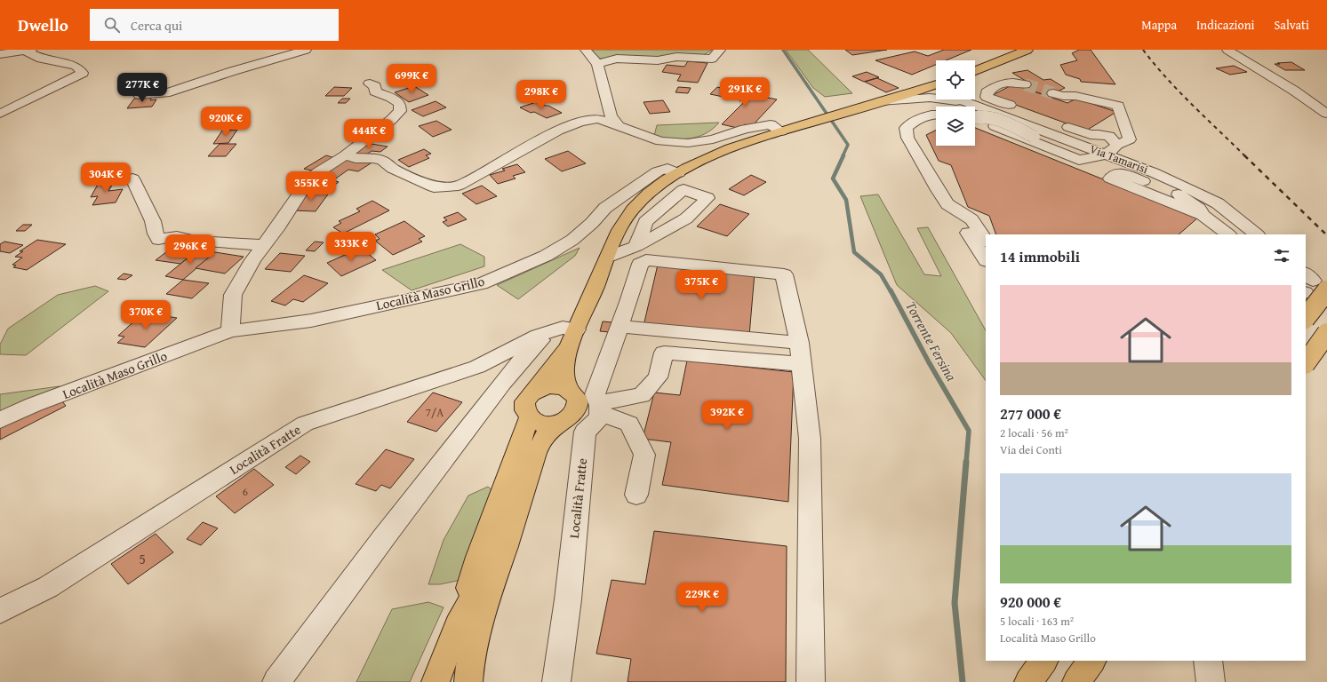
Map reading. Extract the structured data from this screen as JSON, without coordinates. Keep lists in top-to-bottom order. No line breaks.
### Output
{"streets":{"main road":["Località Fratte"],"street":["Via Tamarisi","Località Maso Grillo"]},"crossings":[["Località Maso Grillo","Località Fratte"]],"water":["Torrente Fersina"],"house_numbers":["7/A","6","5"],"page":{"header":"Dwello","search":"Cerca qui","nav":["Mappa","Indicazioni","Salvati"],"price":["699K €","277K €","291K €","298K €","920K €","444K €","304K €","355K €","333K €","296K €","375K €","370K €","392K €","229K €"],"heading":"14 immobili","list":[{"name":"277 000 €","note":"2 locali · 56 m² · Via dei Conti"},{"name":"920 000 €","note":"5 locali · 163 m² · Località Maso Grillo"}]}}
